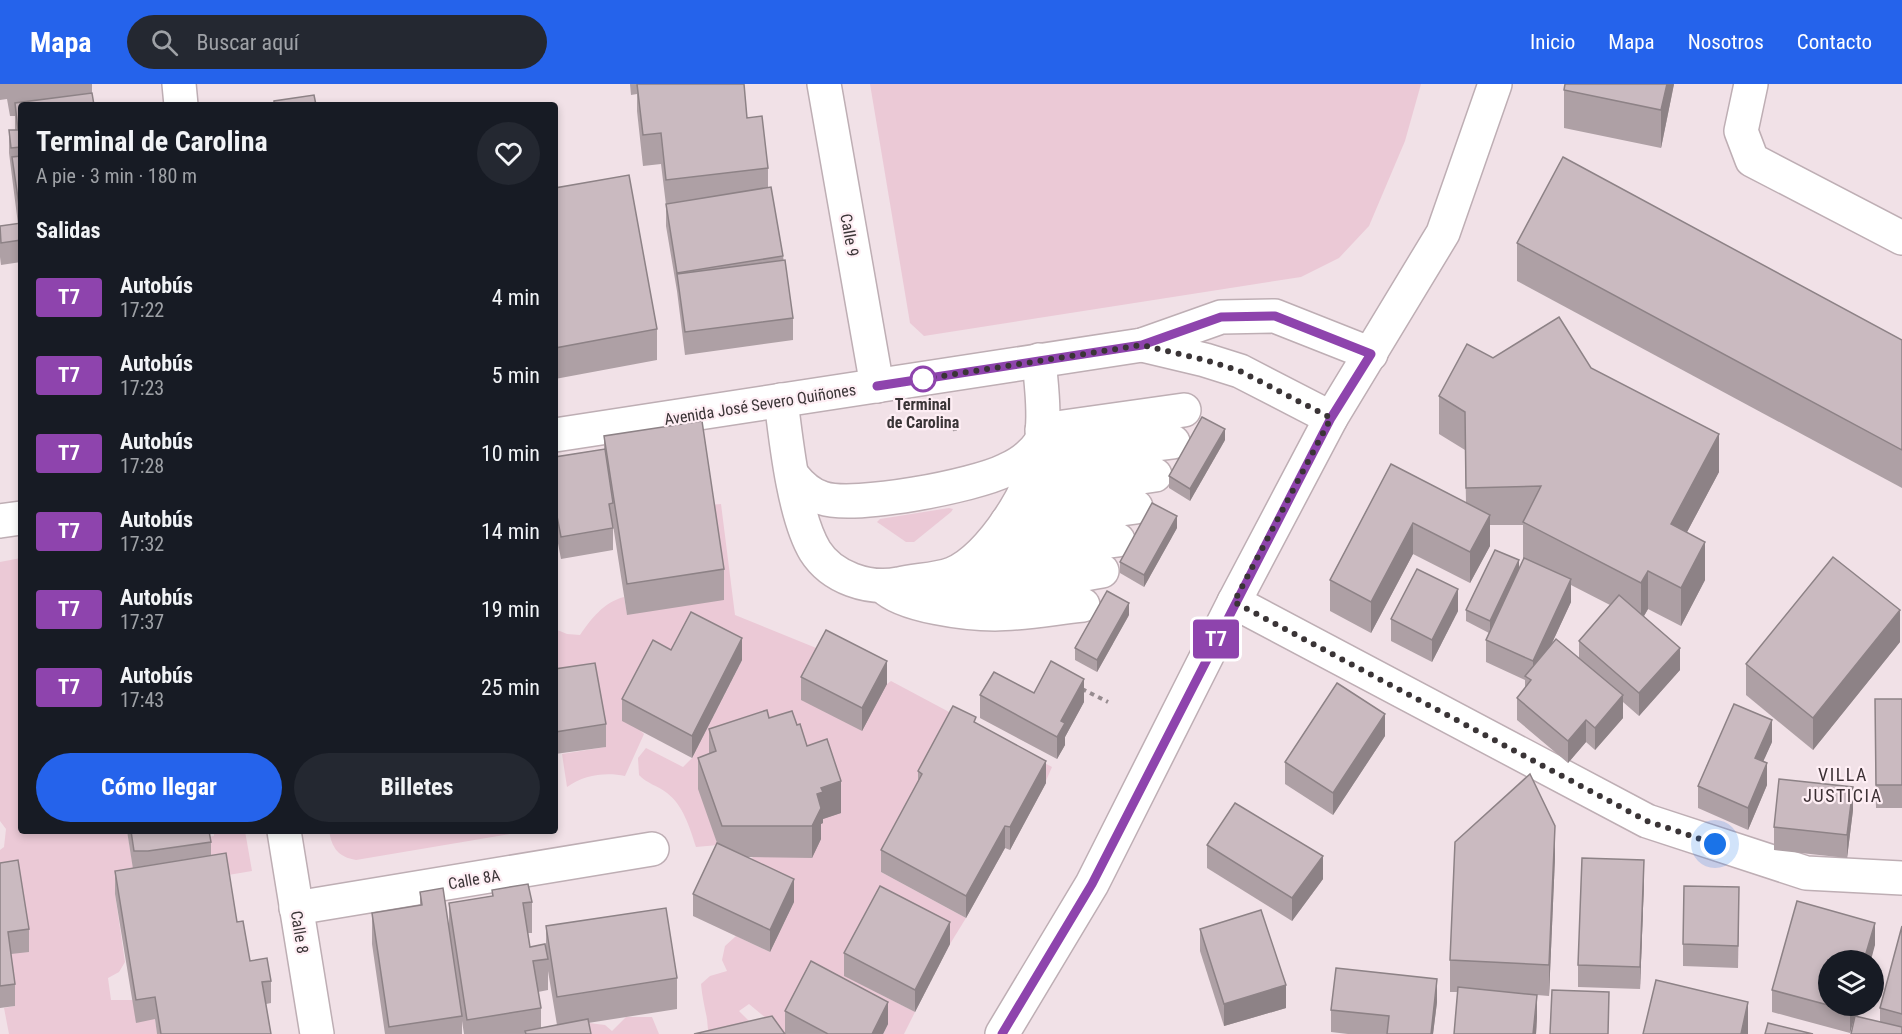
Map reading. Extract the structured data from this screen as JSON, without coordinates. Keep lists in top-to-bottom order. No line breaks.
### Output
{"streets":{"street":["Calle 9","Avenida José Severo Quiñones","Calle 8A","Calle 8"]},"crossings":[["Calle 9","Avenida José Severo Quiñones"],["Calle 8A","Calle 8"]],"districts":["VILLA JUSTICIA"],"places":["Terminal de Carolina"],"lines":["bus line T7"],"page":{"header":"Mapa","search":"Buscar aquí","nav":["Inicio","Mapa","Nosotros","Contacto"],"on_map":"T7","heading":[["Terminal de Carolina","A pie · 3 min · 180 m"],"Salidas"],"list":[{"mark":"T7","name":"Autobús","note":"17:22","value":"4 min"},{"mark":"T7","name":"Autobús","note":"17:23","value":"5 min"},{"mark":"T7","name":"Autobús","note":"17:28","value":"10 min"},{"mark":"T7","name":"Autobús","note":"17:32","value":"14 min"},{"mark":"T7","name":"Autobús","note":"17:37","value":"19 min"},{"mark":"T7","name":"Autobús","note":"17:43","value":"25 min"}],"buttons":["Cómo llegar","Billetes"]}}
